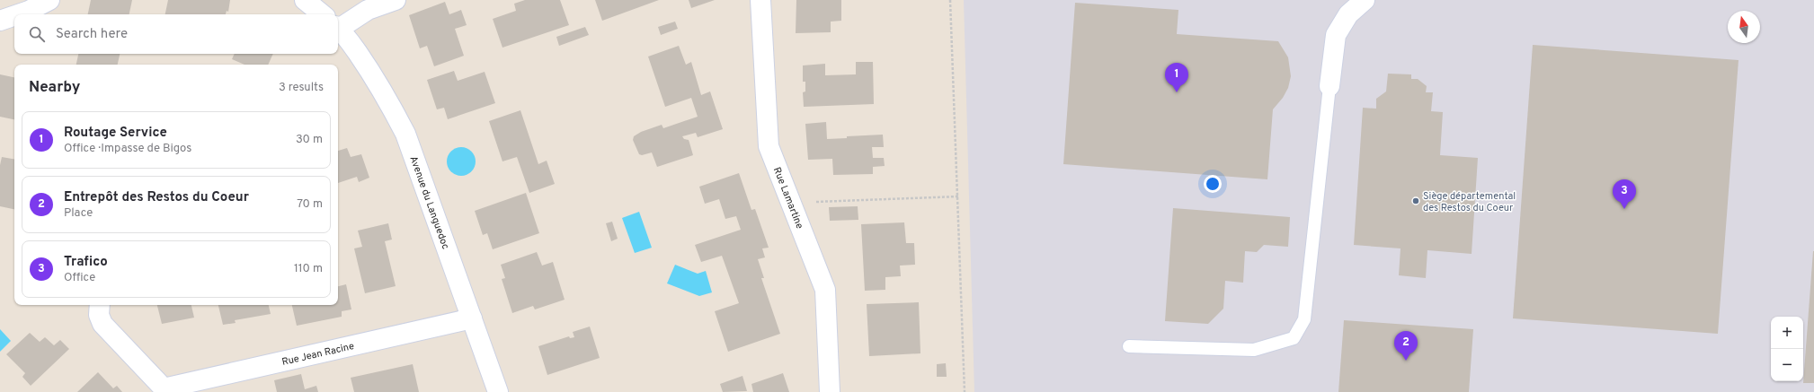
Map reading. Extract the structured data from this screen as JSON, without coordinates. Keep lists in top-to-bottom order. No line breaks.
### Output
{"streets":{"street":["Rue Lamartine","Avenue du Languedoc","Rue Jean Racine"]},"crossings":[["Avenue du Languedoc","Rue Jean Racine"]],"places":["Siège départemental des Restos du Coeur"],"north":"top","page":{"search":"Search here","pins":["1","3","2"],"heading":["Nearby","3 results"],"list":[{"mark":"1","name":"Routage Service","note":"Office · Impasse de Bigos","value":"30 m"},{"mark":"2","name":"Entrepôt des Restos du Coeur","note":"Place","value":"70 m"},{"mark":"3","name":"Trafico","note":"Office","value":"110 m"}],"map_buttons":["+","−"]}}
